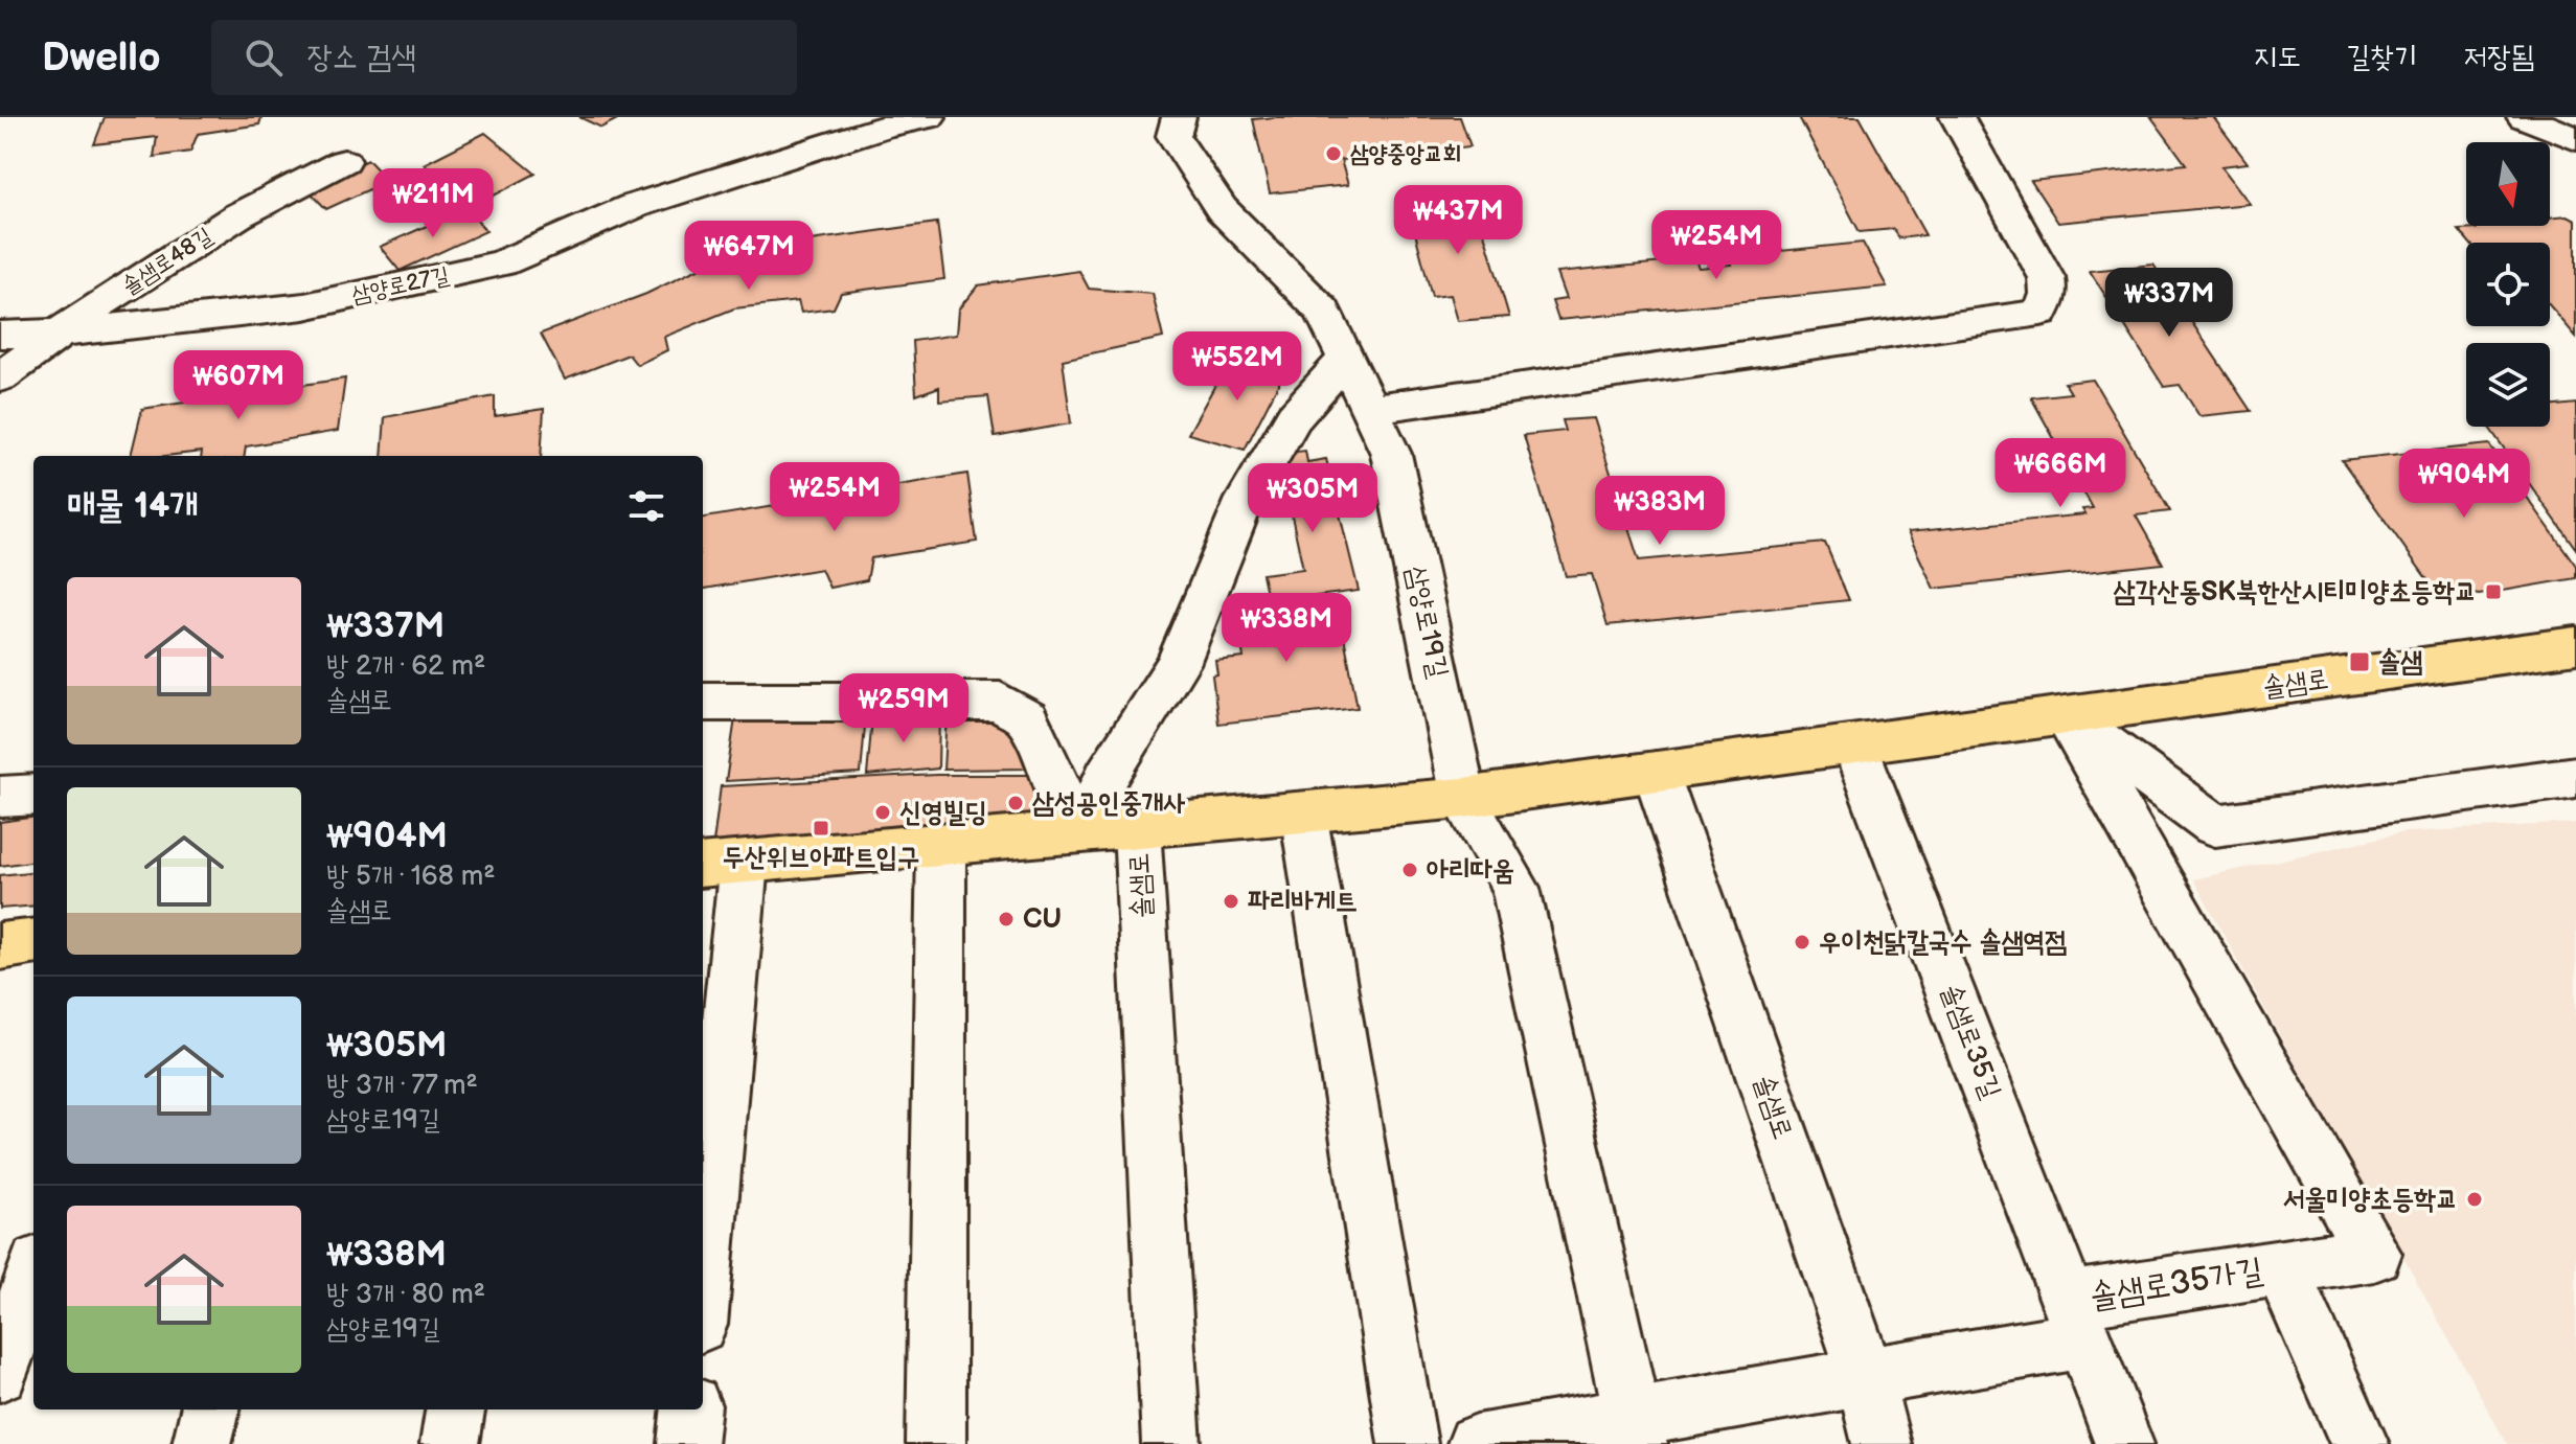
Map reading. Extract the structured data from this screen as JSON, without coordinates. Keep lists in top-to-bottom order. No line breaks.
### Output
{"streets":{"main road":["솔샘로"],"street":["솔샘로48길","삼양로27길","삼양로19길","솔샘로35길","솔샘로35가길"]},"crossings":[["솔샘로48길","삼양로27길"],["삼양로19길","솔샘로"],["솔샘로","솔샘로35길"],["솔샘로","솔샘로35가길"],["솔샘로35길","솔샘로35가길"]],"places":{"other":["삼양중앙교회","삼성공인중개사","신영빌딩","아리따움","파리바게트","CU","우이천닭칼국수 솔샘역점","서울미양초등학교"],"transit":["삼각산동SK북한산시티미양초등학교","솔샘","두산위브아파트입구"]},"north":"bottom","page":{"header":"Dwello","search":"장소 검색","nav":["지도","길찾기","저장됨"],"price":["₩211M","₩437M","₩254M","₩647M","₩337M","₩552M","₩607M","₩666M","₩904M","₩254M","₩305M","₩383M","₩338M","₩259M"],"heading":"매물 14개","list":[{"name":"₩337M","note":"방 2개 · 62 m² · 솔샘로"},{"name":"₩904M","note":"방 5개 · 168 m² · 솔샘로"},{"name":"₩305M","note":"방 3개 · 77 m² · 삼양로19길"},{"name":"₩338M","note":"방 3개 · 80 m² · 삼양로19길"}]}}
